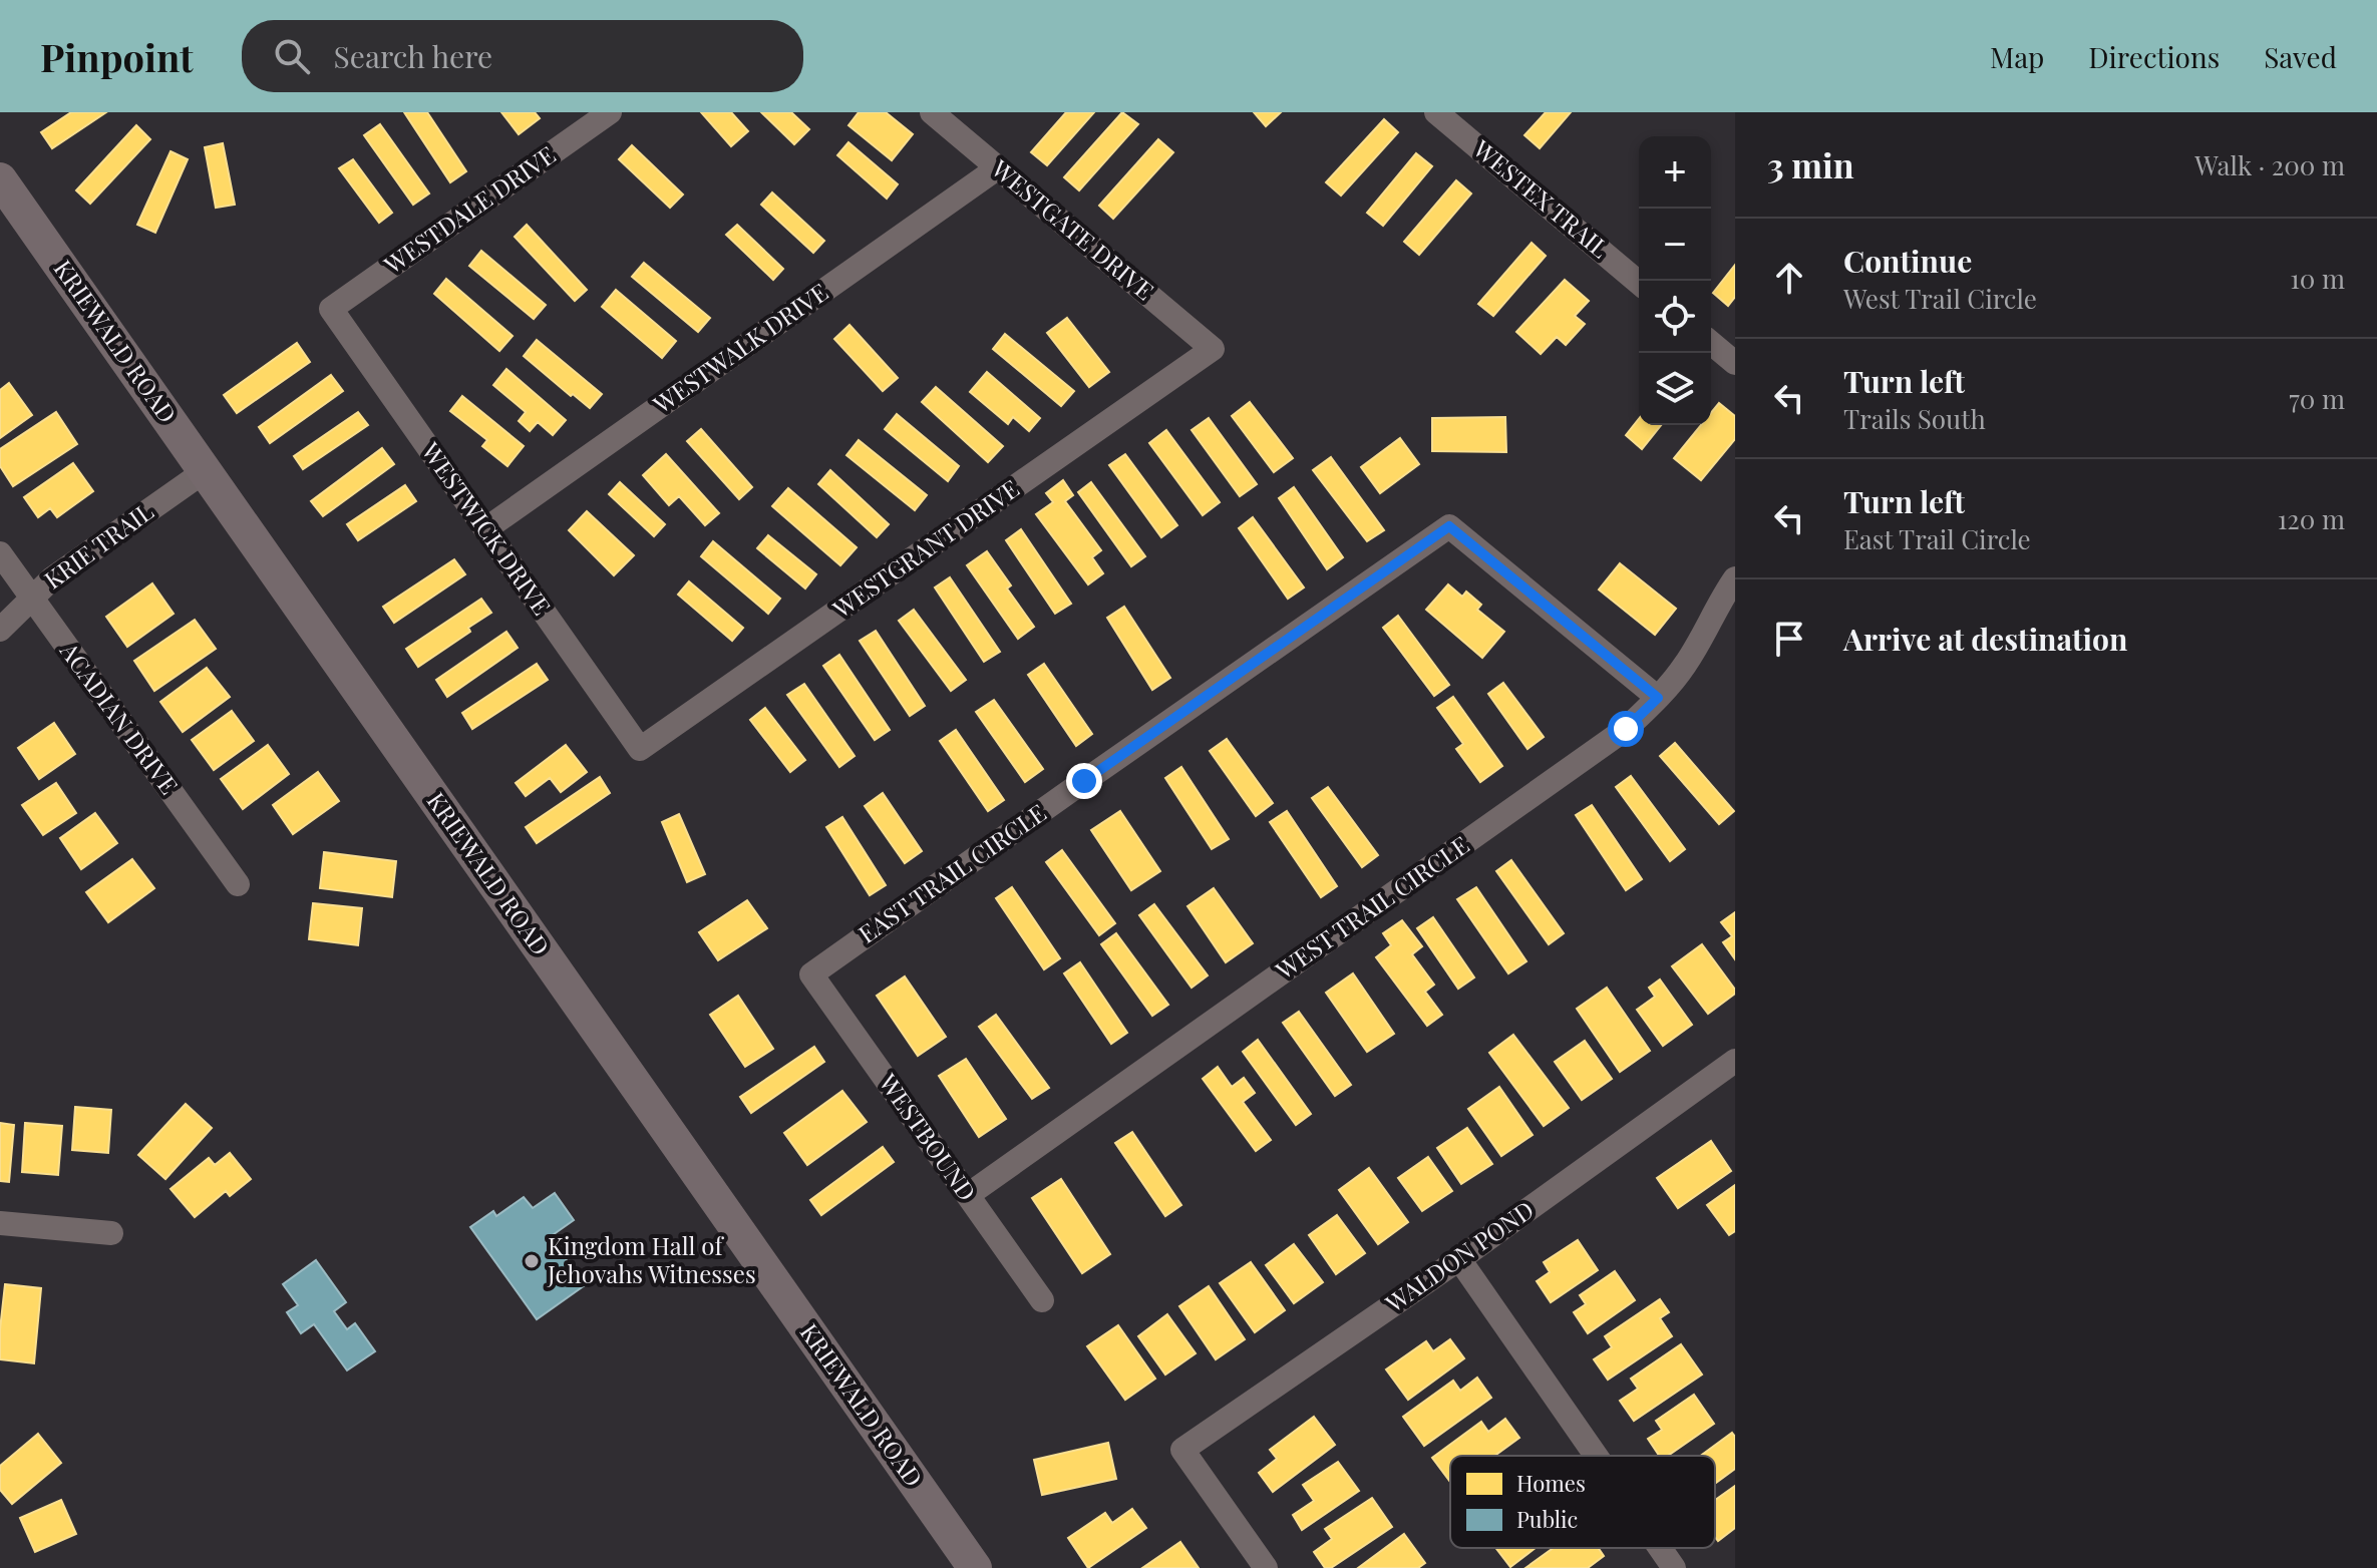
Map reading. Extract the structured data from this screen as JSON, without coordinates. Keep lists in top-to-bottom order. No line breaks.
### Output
{"streets":{"street":["WESTEX TRAIL","WESTDALE DRIVE","WESTGATE DRIVE","KRIEWALD ROAD","WESTWALK DRIVE","WESTWICK DRIVE","KRIE TRAIL","WESTGRANT DRIVE","ACADIAN DRIVE","EAST TRAIL CIRCLE","WEST TRAIL CIRCLE","WESTBOUND","WALDON POND"]},"crossings":[["WESTDALE DRIVE","WESTWICK DRIVE"],["WESTGATE DRIVE","WESTWALK DRIVE"],["WESTGATE DRIVE","WESTGRANT DRIVE"],["KRIEWALD ROAD","KRIE TRAIL"],["WESTWALK DRIVE","WESTWICK DRIVE"],["WESTWICK DRIVE","WESTGRANT DRIVE"],["KRIE TRAIL","ACADIAN DRIVE"],["EAST TRAIL CIRCLE","WEST TRAIL CIRCLE"],["EAST TRAIL CIRCLE","WESTBOUND"],["WEST TRAIL CIRCLE","WESTBOUND"]],"places":["Kingdom Hall of Jehovahs Witnesses"],"legend":["Homes","Public"],"page":{"header":"Pinpoint","search":"Search here","nav":["Map","Directions","Saved"],"heading":["3 min","Walk · 200 m"],"map_buttons":["+","−"],"list":[["Continue","West Trail Circle","10 m"],["Turn left","Trails South","70 m"],["Turn left","East Trail Circle","120 m"],"Arrive at destination"]}}
